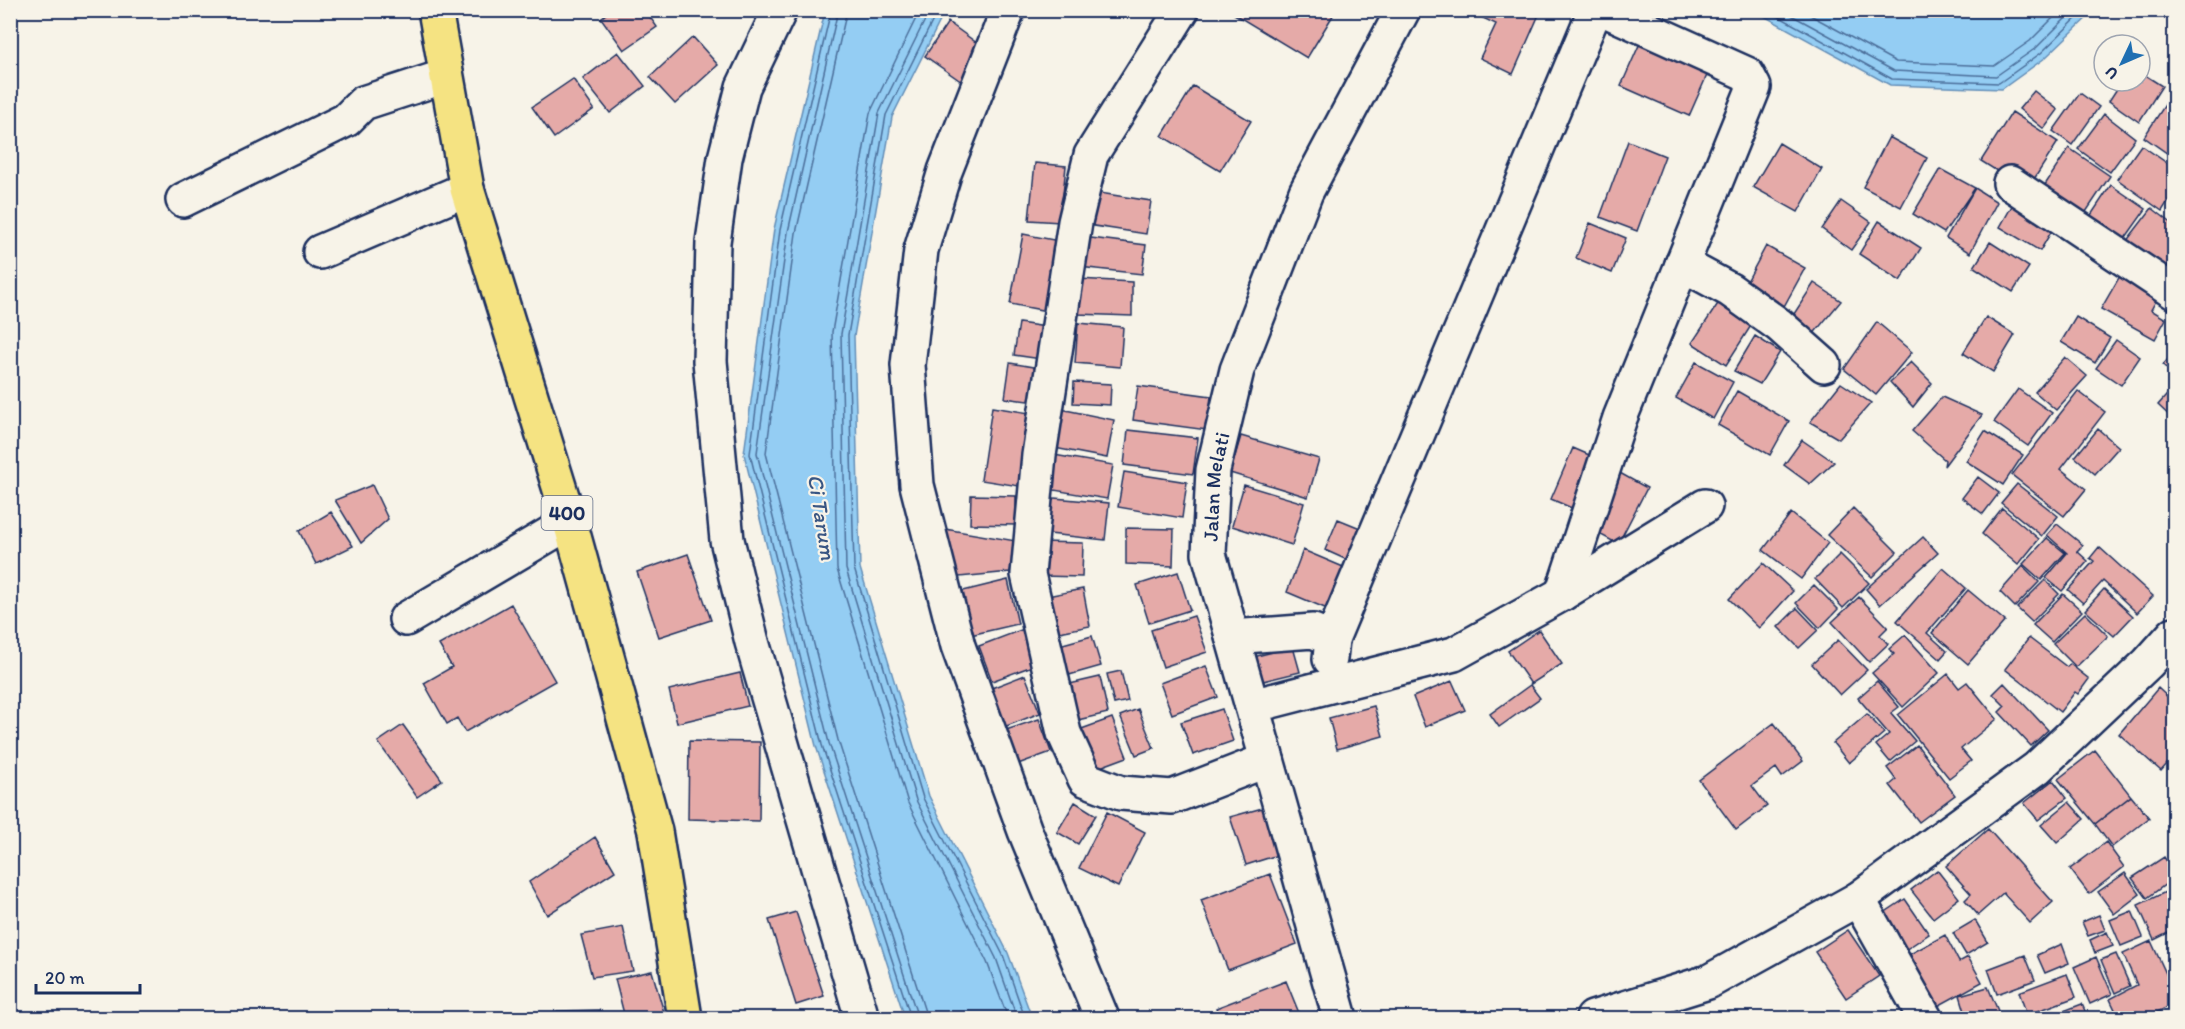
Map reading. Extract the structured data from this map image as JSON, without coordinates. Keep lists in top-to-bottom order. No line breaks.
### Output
{"streets":{"main road":["400"],"street":["Jalan Melati"]},"water":["Ci Tarum"],"scale_bar":"20 m","north":"bottom left"}
